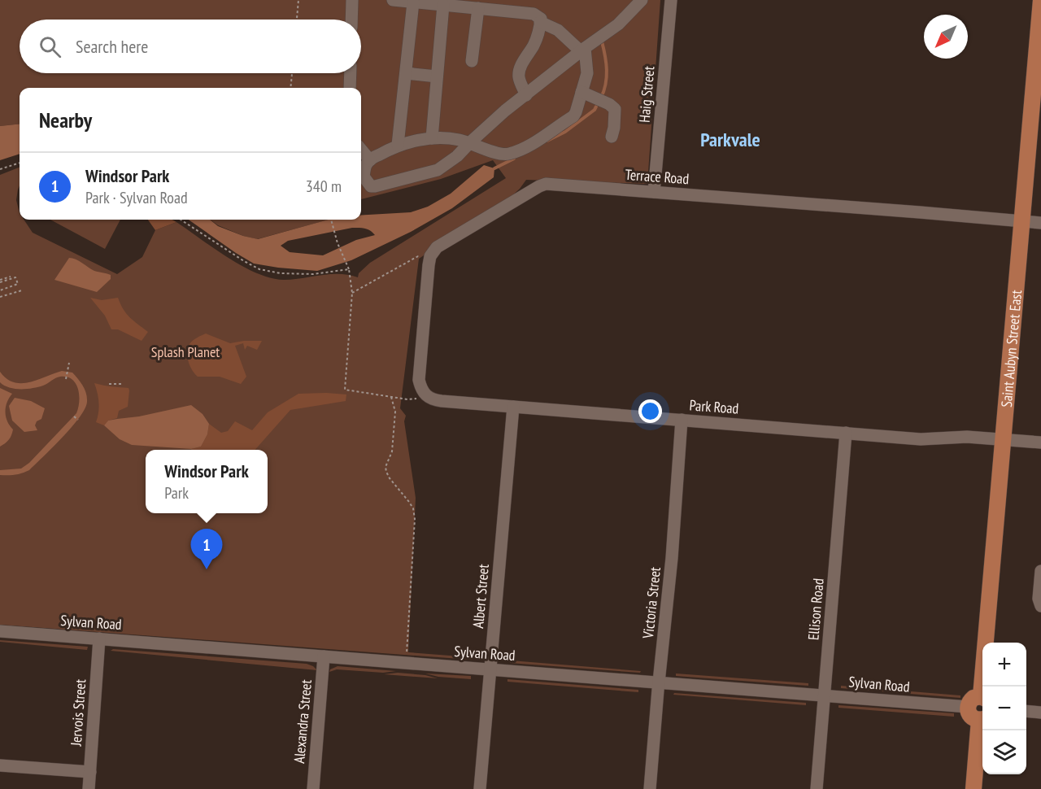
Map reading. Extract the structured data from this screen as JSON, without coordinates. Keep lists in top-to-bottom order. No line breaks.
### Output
{"streets":{"main road":["Saint Aubyn Street East"],"street":["Haig Street","Terrace Road","Park Road","Albert Street","Victoria Street","Ellison Road","Sylvan Road","Jervois Street","Alexandra Street"]},"crossings":[["Haig Street","Terrace Road"],["Terrace Road","Saint Aubyn Street East"],["Saint Aubyn Street East","Park Road"],["Park Road","Albert Street"],["Park Road","Victoria Street"],["Park Road","Ellison Road"],["Albert Street","Sylvan Road"],["Victoria Street","Sylvan Road"],["Ellison Road","Sylvan Road"],["Sylvan Road","Jervois Street"],["Sylvan Road","Alexandra Street"]],"districts":["Parkvale"],"parks":["Splash Planet"],"north":"bottom left","page":{"search":"Search here","heading":"Nearby","list":[{"mark":"1","name":"Windsor Park","note":"Park · Sylvan Road","value":"340 m"}],"popup":["Windsor Park","Park"],"pins":"1","map_buttons":["+","−"]}}
